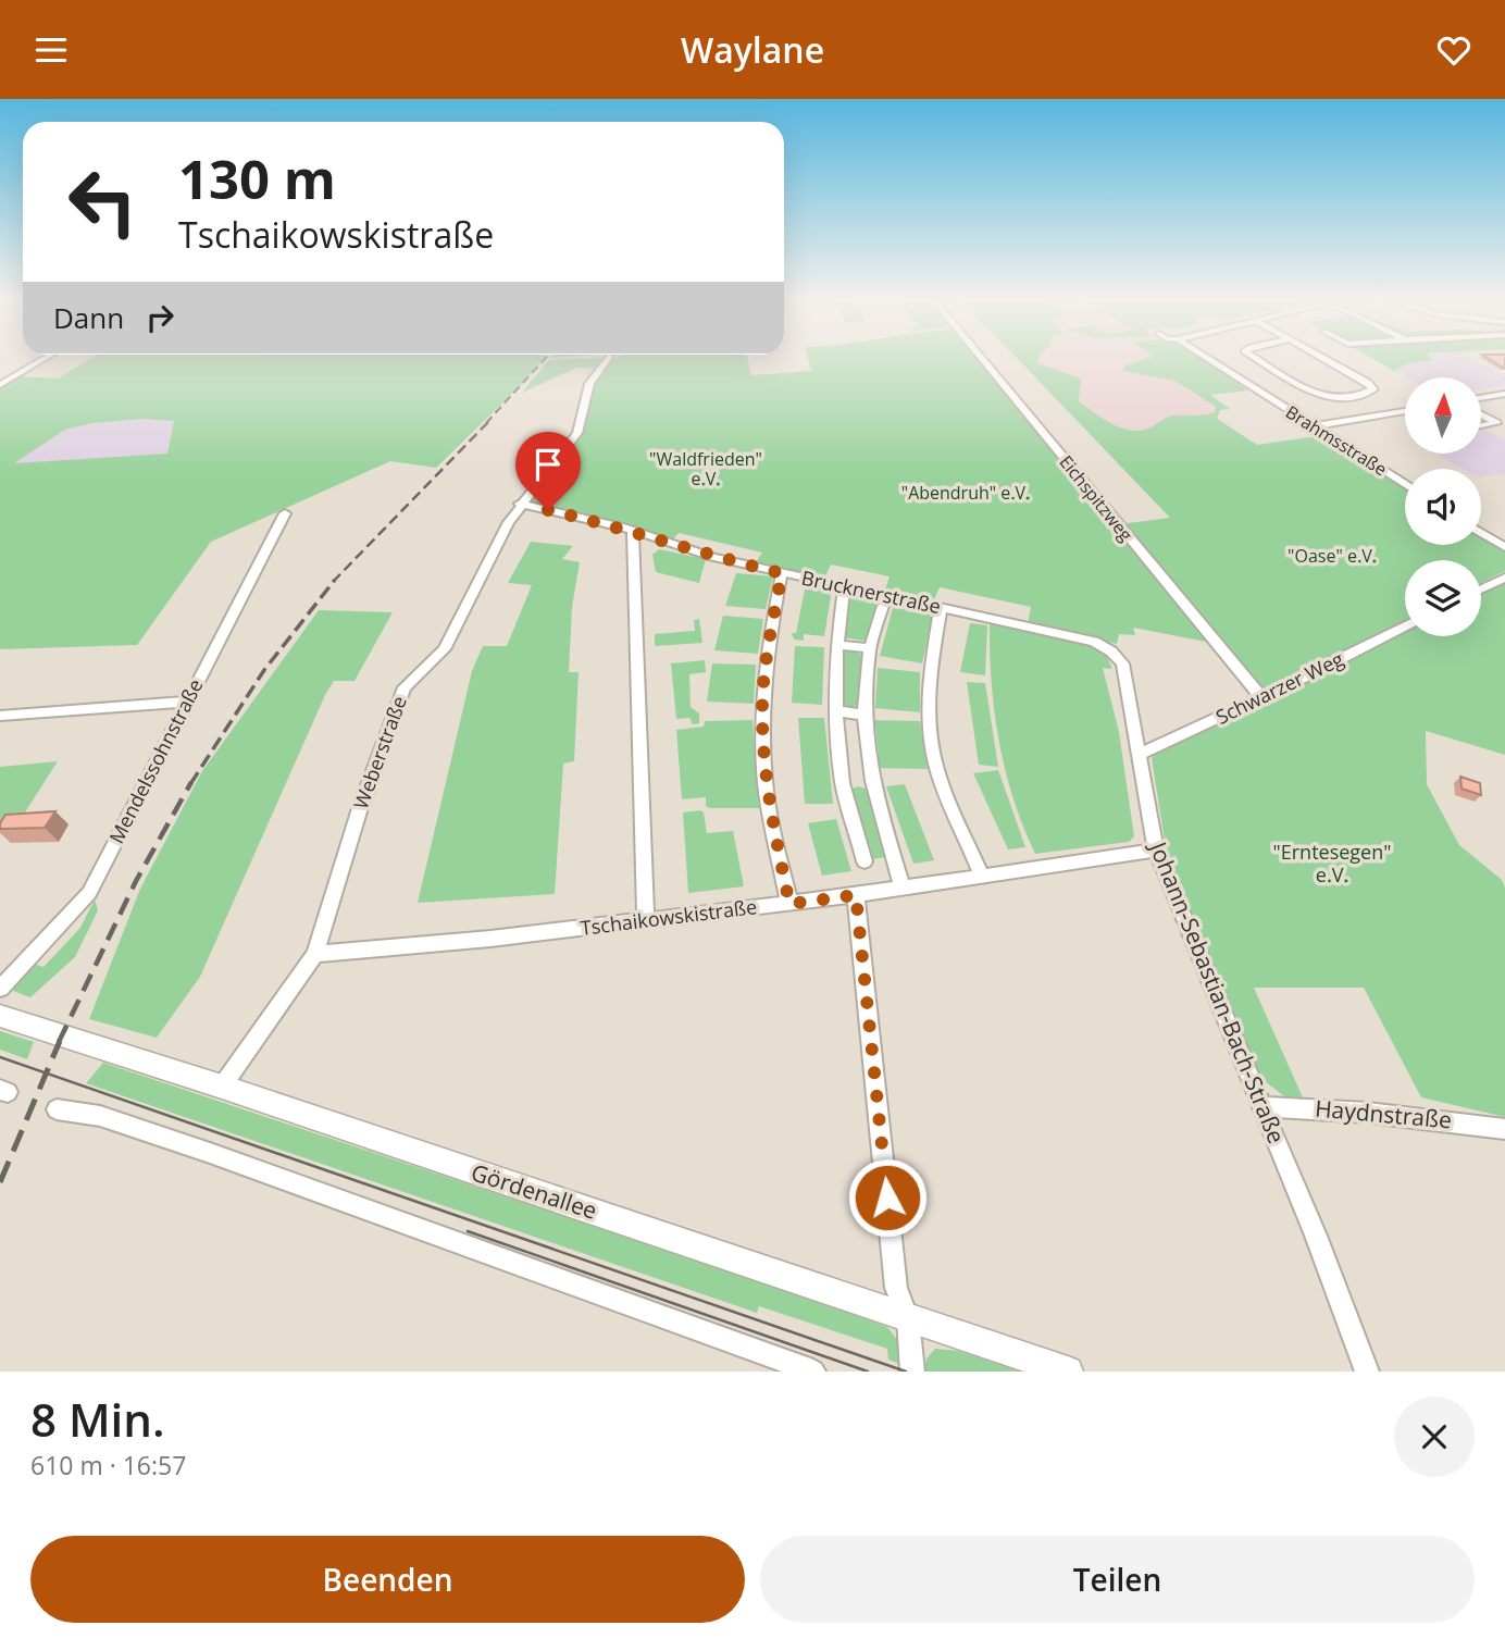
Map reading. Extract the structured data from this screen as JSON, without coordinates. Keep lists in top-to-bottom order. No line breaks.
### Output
{"streets":{"street":["Brahmsstraße","Eichspitzweg","Brucknerstraße","Schwarzer Weg","Weberstraße","Mendelssohnstraße","Tschaikowskistraße","Johann-Sebastian-Bach-Straße","Haydnstraße","Gördenallee"]},"crossings":[["Eichspitzweg","Schwarzer Weg"],["Brucknerstraße","Weberstraße"],["Brucknerstraße","Johann-Sebastian-Bach-Straße"],["Schwarzer Weg","Johann-Sebastian-Bach-Straße"],["Weberstraße","Tschaikowskistraße"],["Weberstraße","Gördenallee"],["Tschaikowskistraße","Johann-Sebastian-Bach-Straße"],["Johann-Sebastian-Bach-Straße","Haydnstraße"]],"parks":["\"Waldfrieden\" e.V.","\"Abendruh\" e.V.","\"Oase\" e.V.","\"Erntesegen\" e.V."],"north":"top","page":{"header":"Waylane","turn":["130 m","Tschaikowskistraße"],"then":"Dann","heading":["8 Min.","610 m · 16:57"],"buttons":["Beenden","Teilen"]}}
